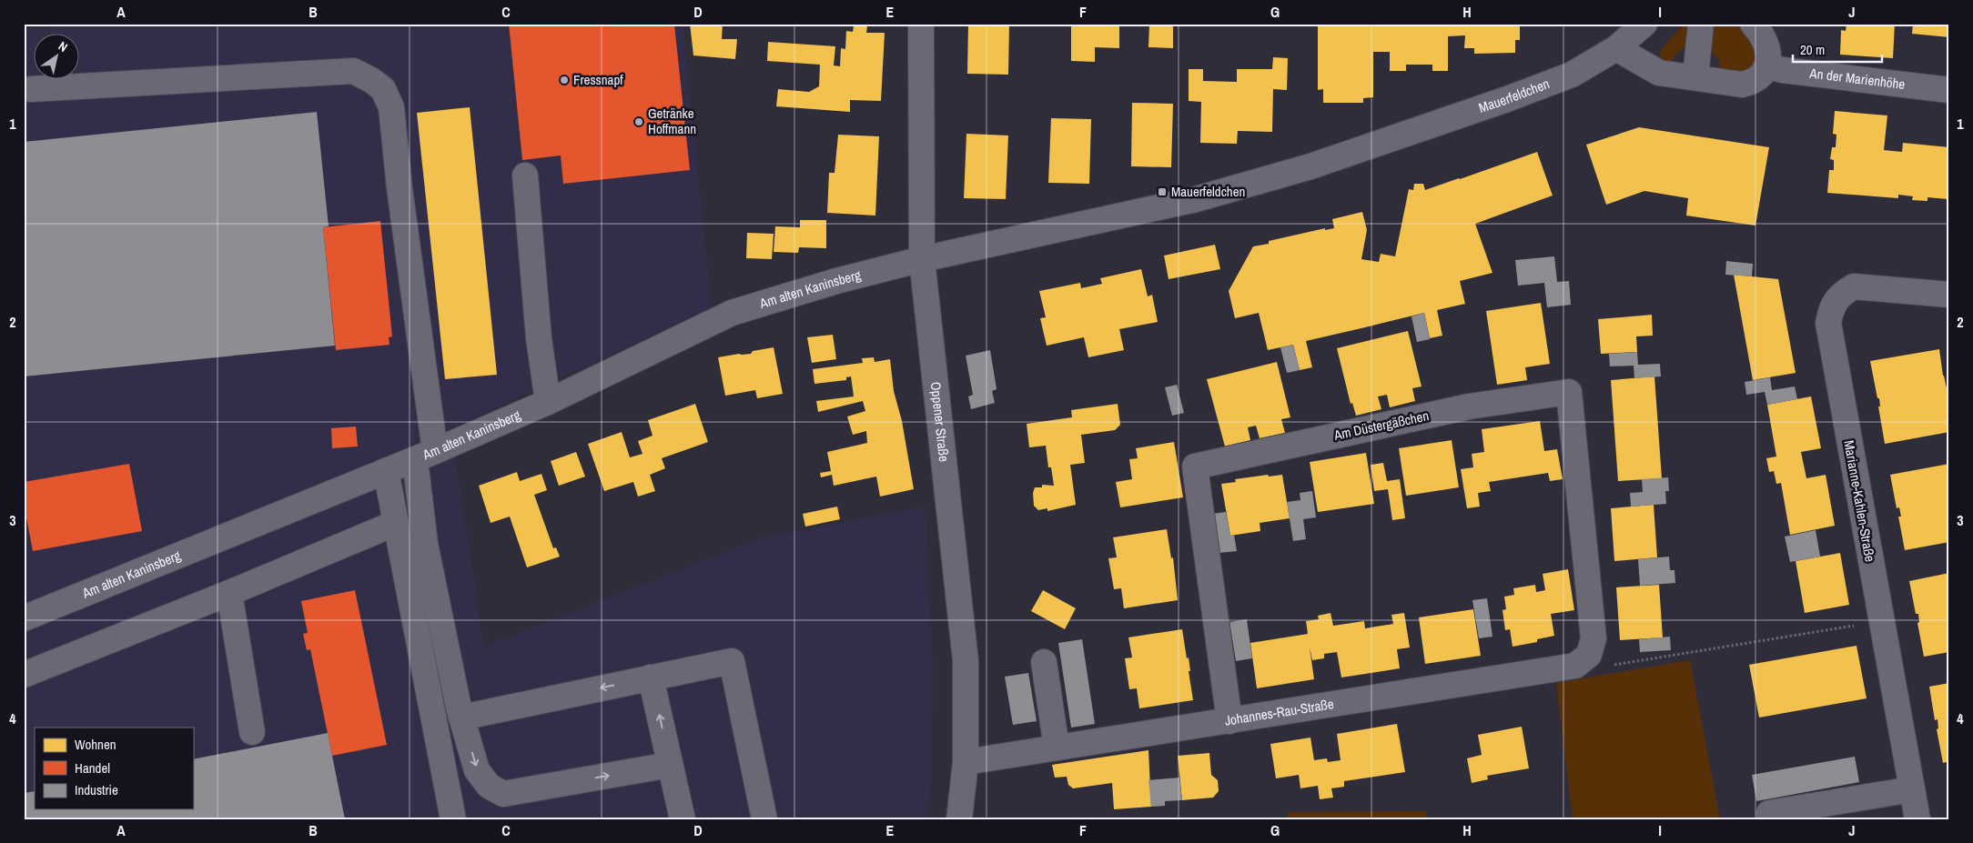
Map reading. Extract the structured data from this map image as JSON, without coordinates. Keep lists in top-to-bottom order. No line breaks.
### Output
{"streets":{"street":["An der Marienhöhe","Mauerfeldchen","Am alten Kaninsberg","Oppener Straße","Am Düstergäßchen","Marianne-Kahlen-Straße","Johannes-Rau-Straße"]},"crossings":[["Mauerfeldchen","Am alten Kaninsberg"],["Mauerfeldchen","Oppener Straße"],["Am alten Kaninsberg","Oppener Straße"],["Oppener Straße","Johannes-Rau-Straße"],["Am Düstergäßchen","Johannes-Rau-Straße"]],"places":{"other":["Fressnapf","Getränke Hoffmann"],"transit":["Mauerfeldchen"]},"legend":["Wohnen","Handel","Industrie"],"scale_bar":"20 m","north":"top right","grid":{"columns":["A","B","C","D","E","F","G","H","I","J"],"rows":["1","2","3","4"]}}
